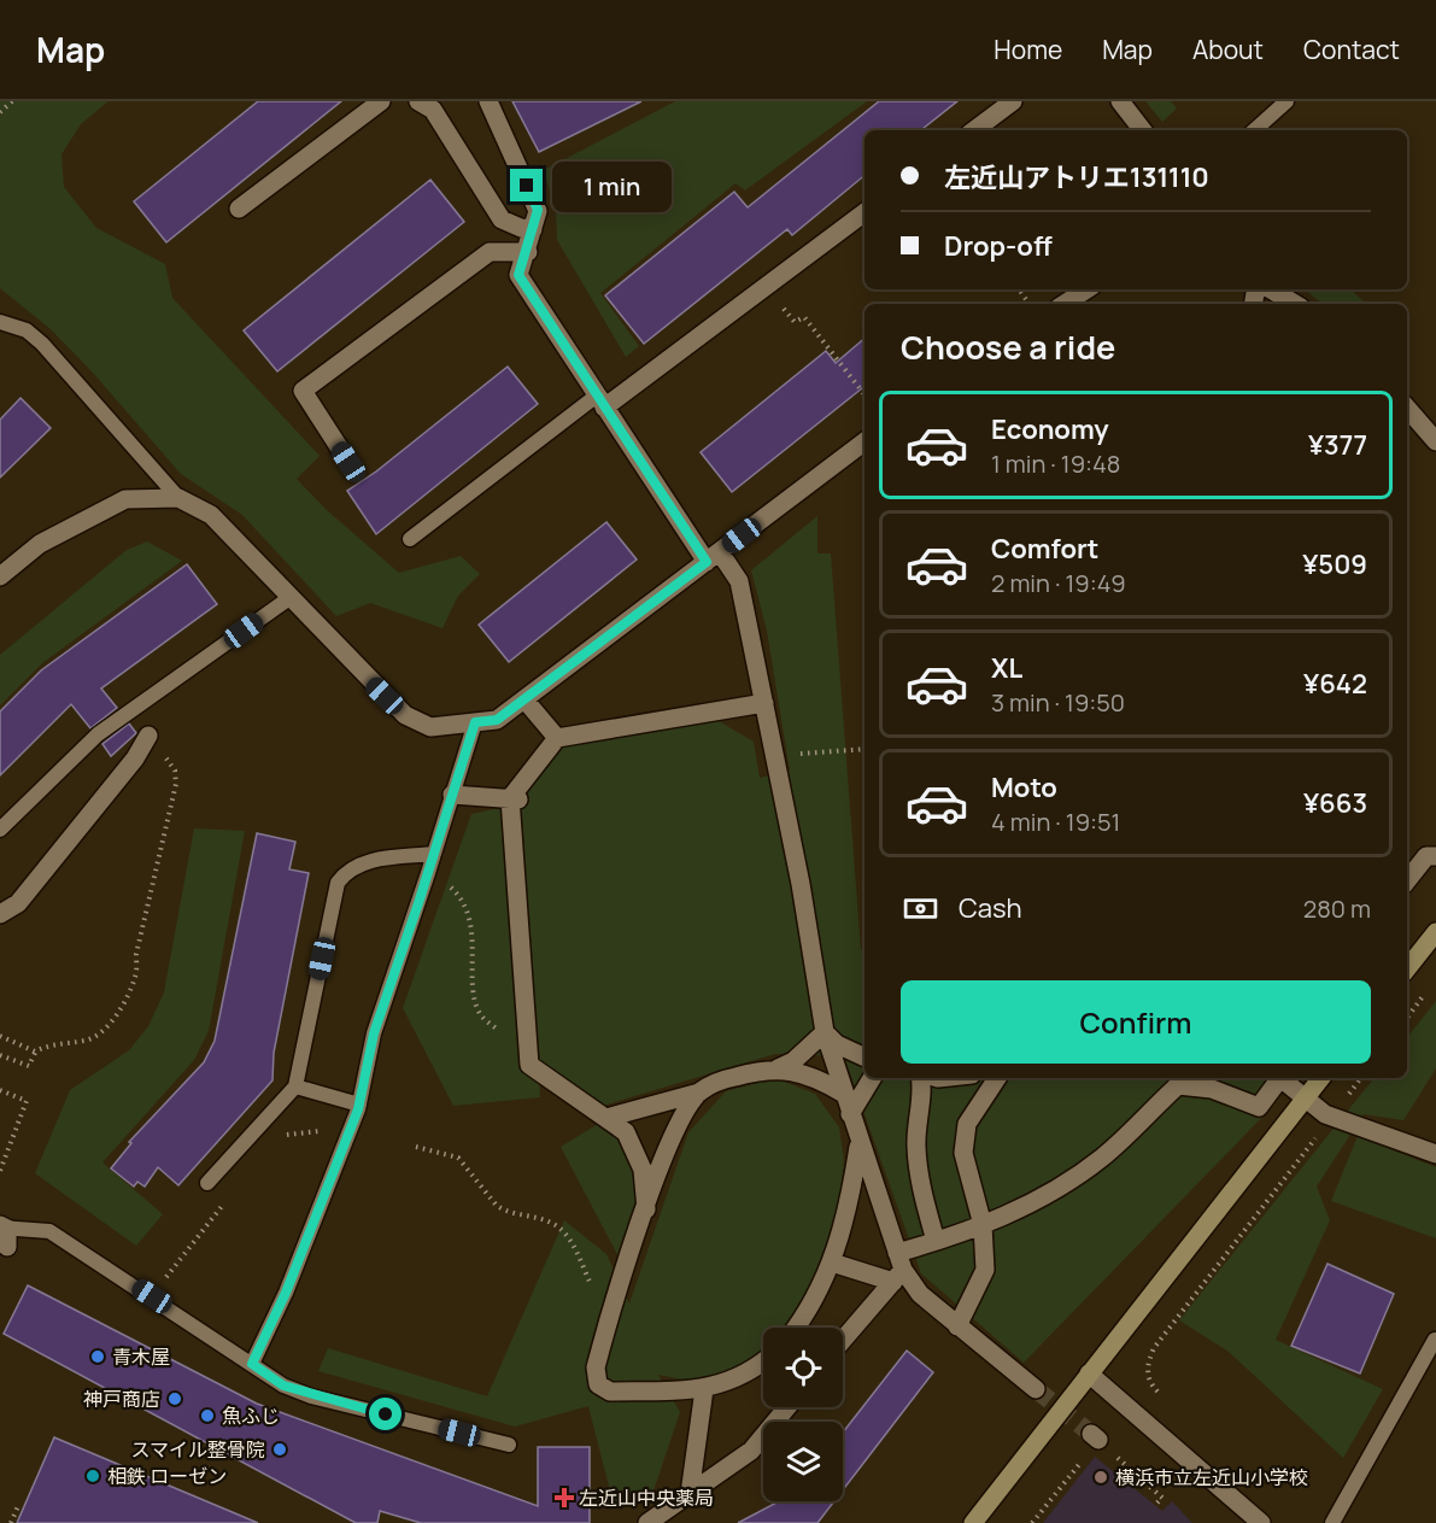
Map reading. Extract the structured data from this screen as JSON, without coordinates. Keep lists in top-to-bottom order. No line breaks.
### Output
{"places":{"other":["青木屋","神戸商店","魚ふじ","スマイル整骨院","相鉄 ローゼン","横浜市立左近山小学校"],"health":["左近山中央薬局"]},"page":{"header":"Map","nav":["Home","Map","About","Contact"],"banner":["左近山アトリエ131110","Drop-off"],"bubble":"1 min","heading":"Choose a ride","list":[{"name":"Economy","note":"1 min · 19:48","value":"¥377"},{"name":"Comfort","note":"2 min · 19:49","value":"¥509"},{"name":"XL","note":"3 min · 19:50","value":"¥642"},{"name":"Moto","note":"4 min · 19:51","value":"¥663"}],"pay":["Cash","280 m"],"buttons":"Confirm"}}
